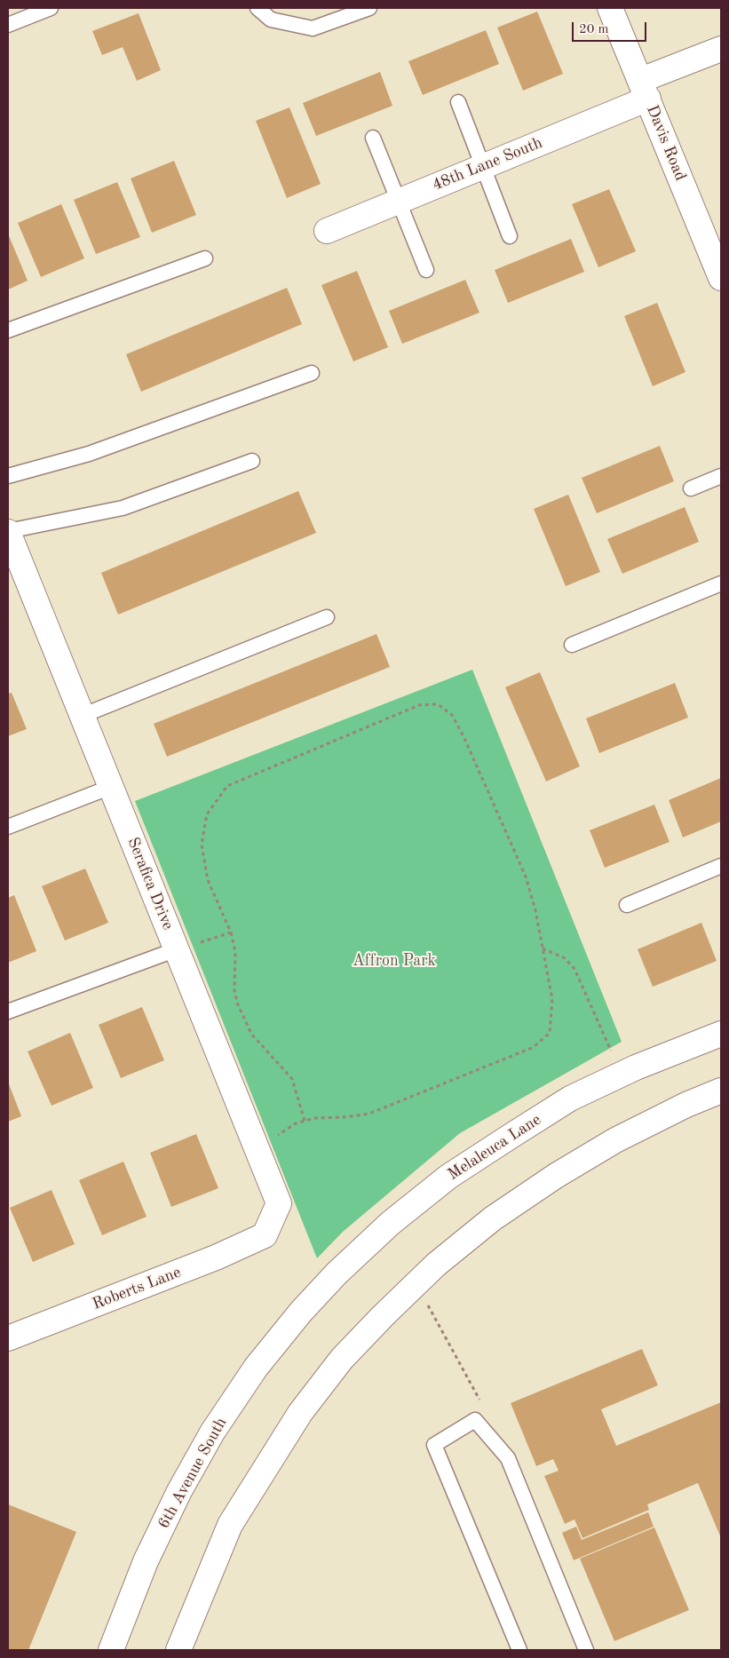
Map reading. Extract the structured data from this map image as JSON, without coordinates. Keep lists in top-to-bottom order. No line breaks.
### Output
{"streets":{"street":["Davis Road","48th Lane South","Serafica Drive","Melaleuca Lane","Roberts Lane","6th Avenue South"]},"crossings":[["Davis Road","48th Lane South"],["Serafica Drive","Roberts Lane"],["Melaleuca Lane","6th Avenue South"]],"parks":["Affron Park"],"scale_bar":"20 m"}
